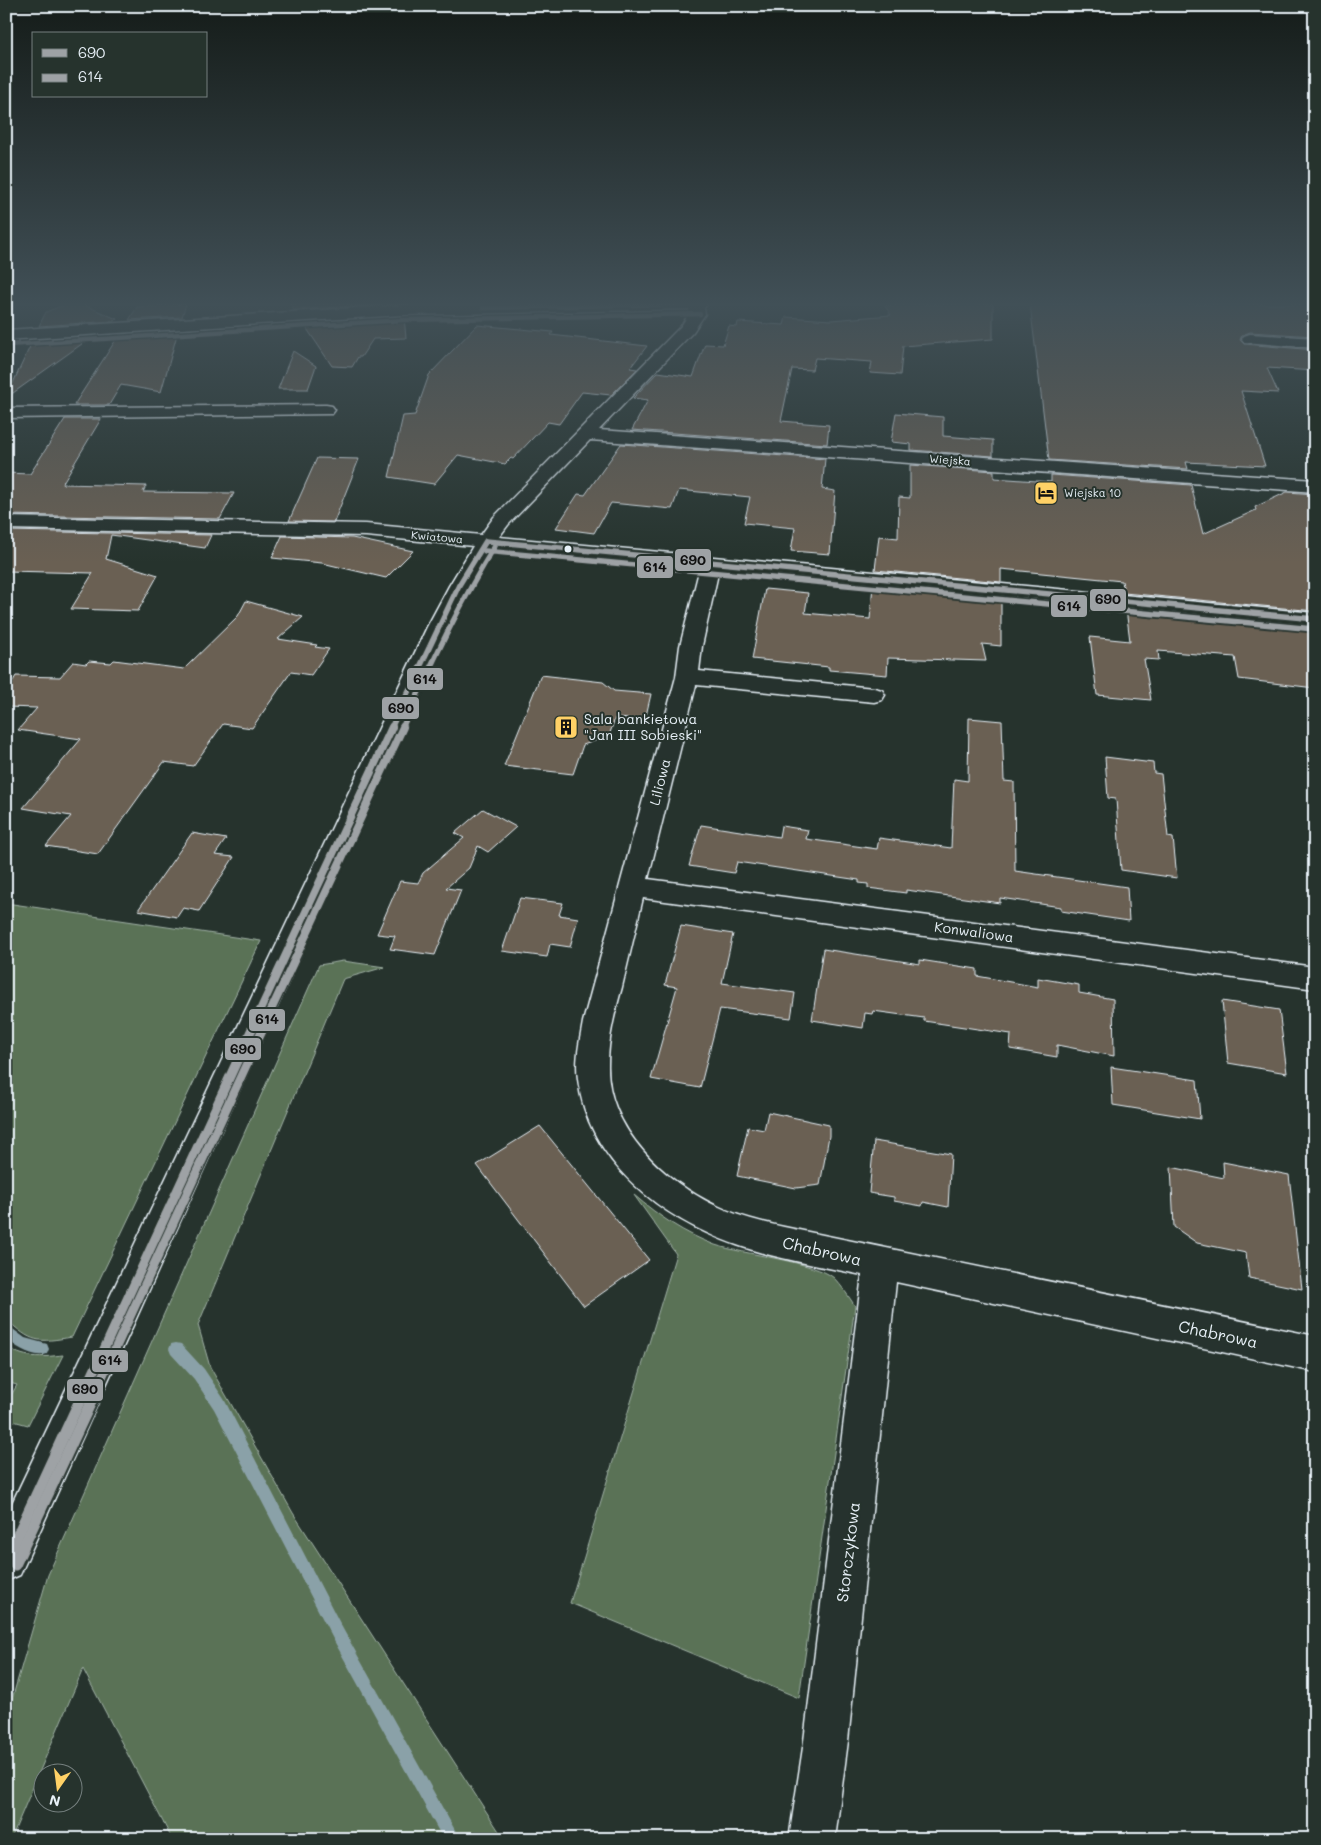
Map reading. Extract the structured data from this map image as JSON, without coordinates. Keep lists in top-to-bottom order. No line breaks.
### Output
{"streets":{"street":["Wiejska","Kwiatowa","Liliowa","Konwaliowa","Chabrowa","Storczykowa"]},"crossings":[["Kwiatowa","Liliowa"],["Liliowa","Konwaliowa"],["Liliowa","Chabrowa"],["Konwaliowa","Chabrowa"],["Chabrowa","Storczykowa"]],"places":{"hotel":["Wiejska 10"],"building":["Sala bankietowa \"Jan III Sobieski\""]},"lines":["transit line 690","transit line 614"],"legend":["690","614"],"north":"bottom"}
